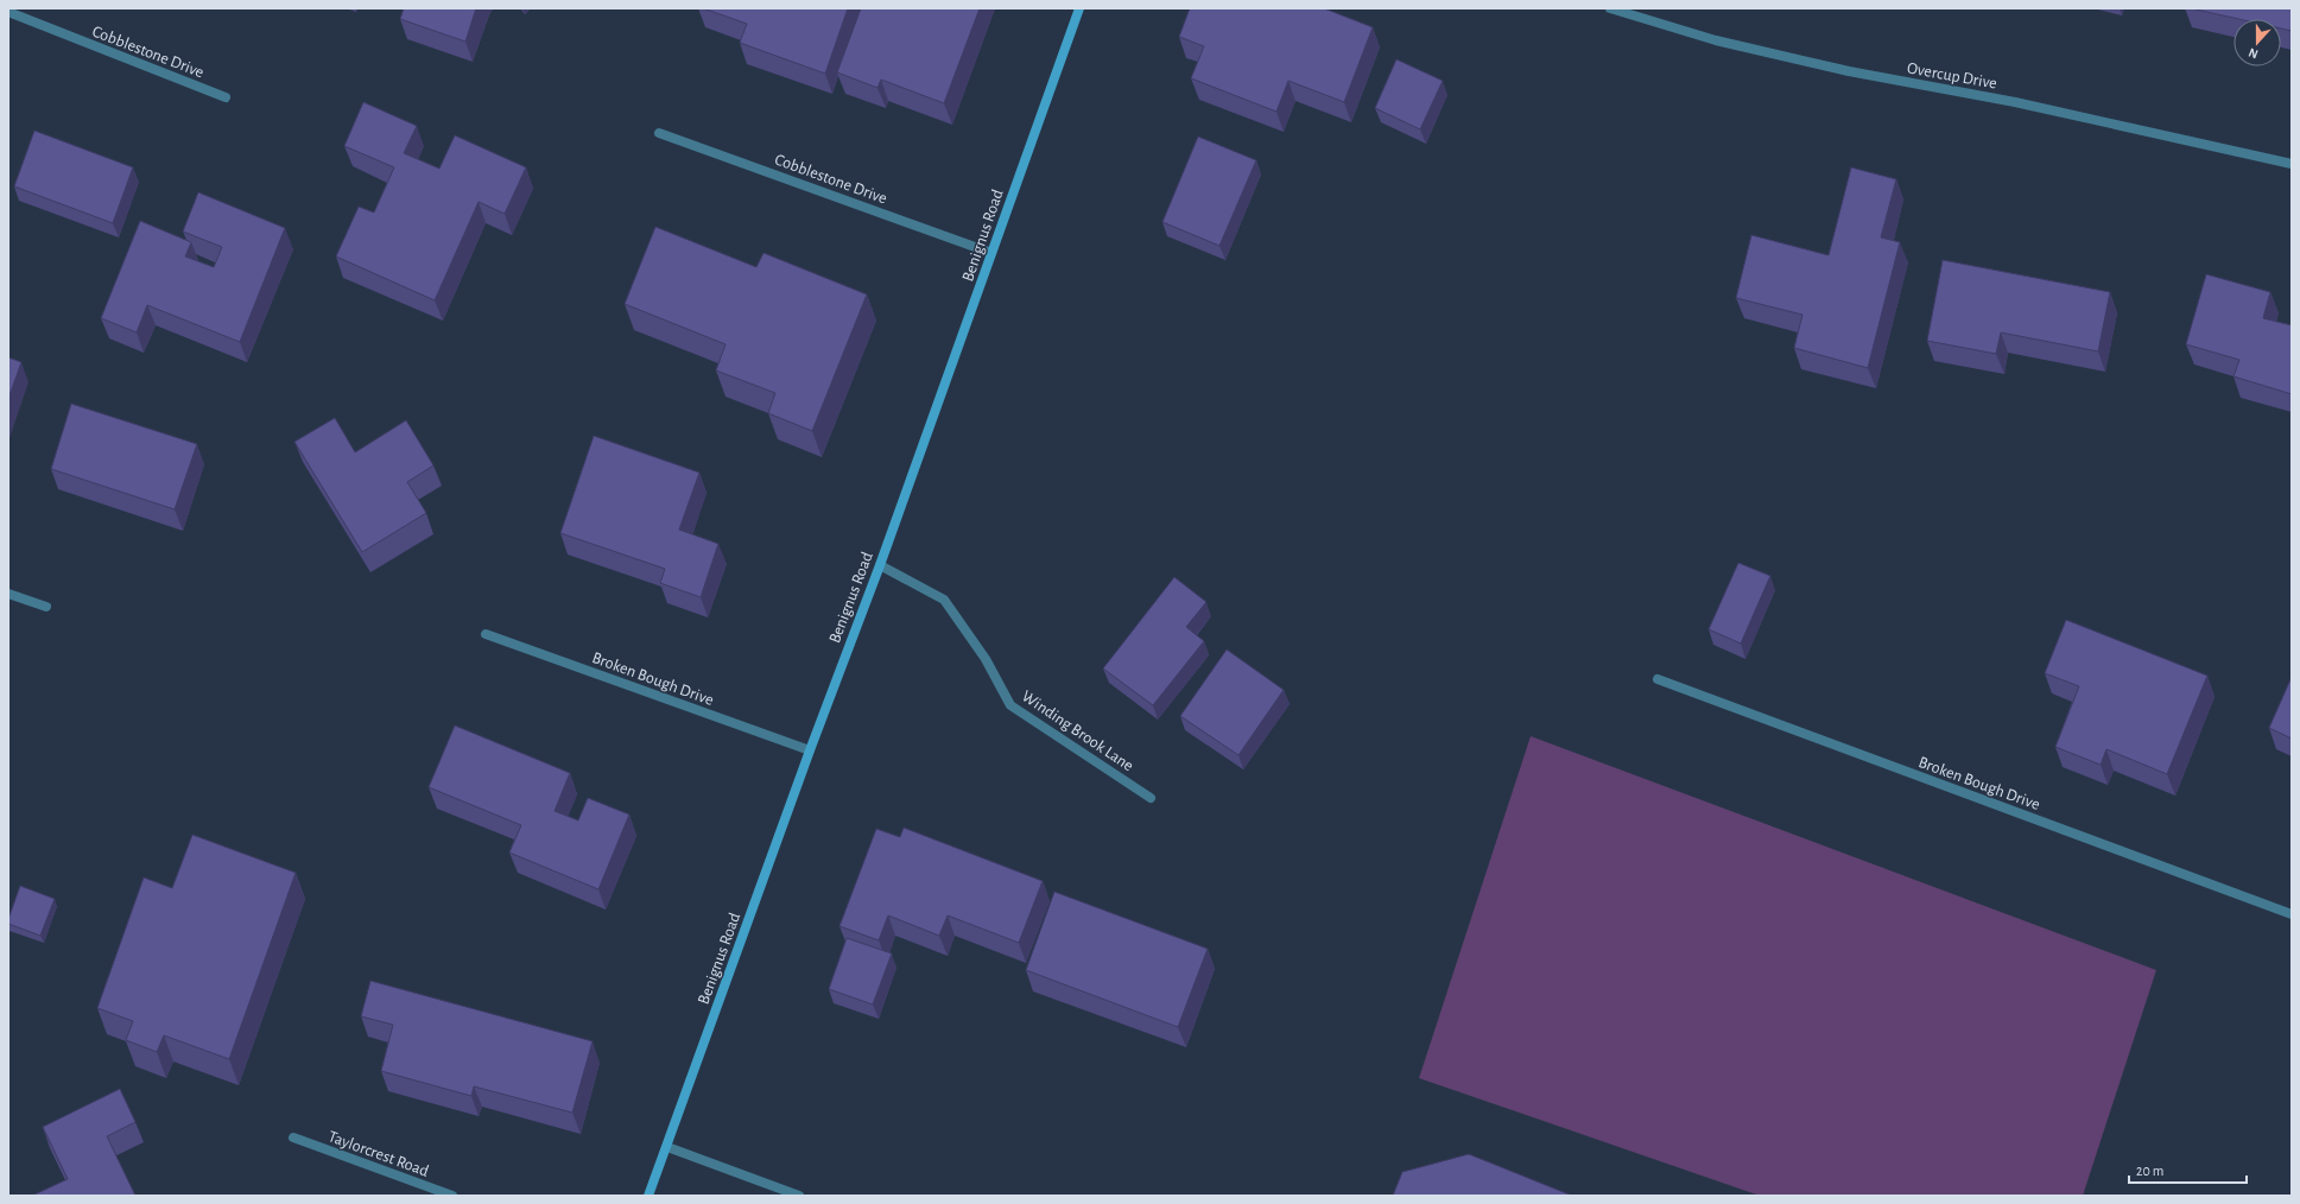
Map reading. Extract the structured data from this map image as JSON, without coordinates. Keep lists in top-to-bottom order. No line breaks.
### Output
{"streets":{"street":["Cobblestone Drive","Overcup Drive","Benignus Road","Broken Bough Drive","Winding Brook Lane","Taylorcrest Road"]},"crossings":[["Cobblestone Drive","Benignus Road"],["Benignus Road","Broken Bough Drive"],["Benignus Road","Winding Brook Lane"]],"scale_bar":"20 m","north":"bottom"}
